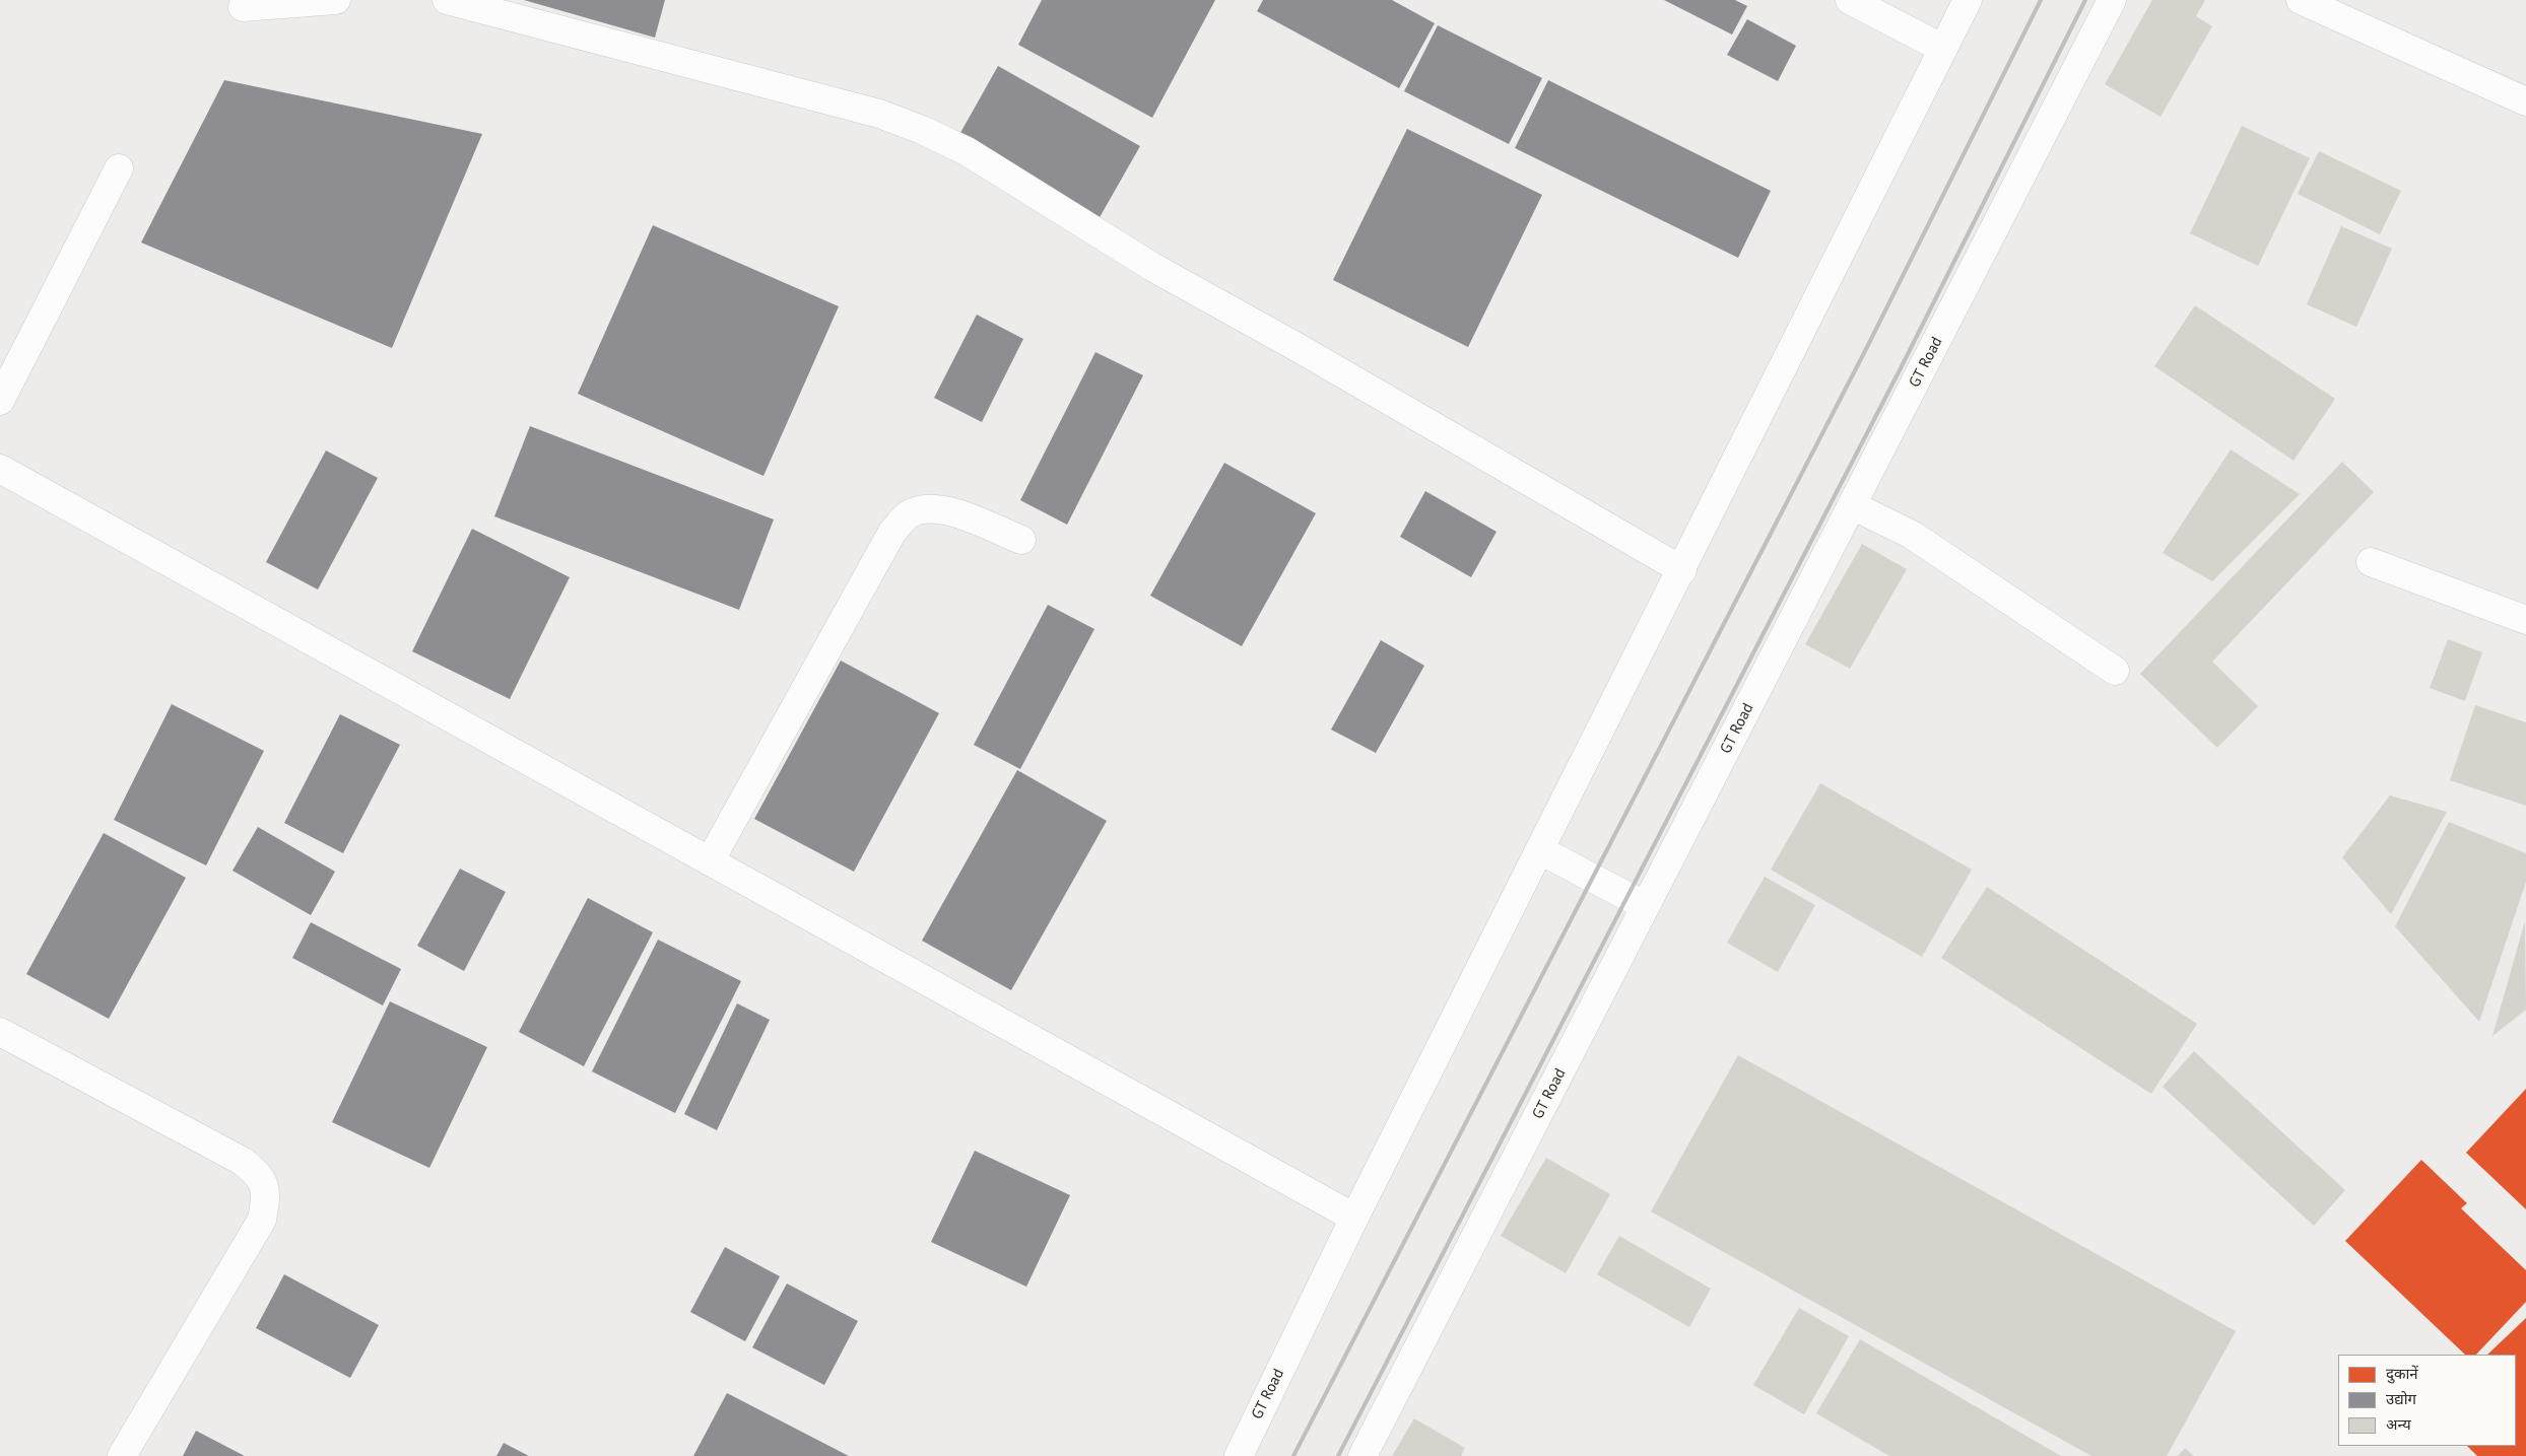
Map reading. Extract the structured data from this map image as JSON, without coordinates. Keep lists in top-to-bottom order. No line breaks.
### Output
{"streets":{"main road":["GT Road"]},"legend":["दुकानें","उद्योग","अन्य"]}
